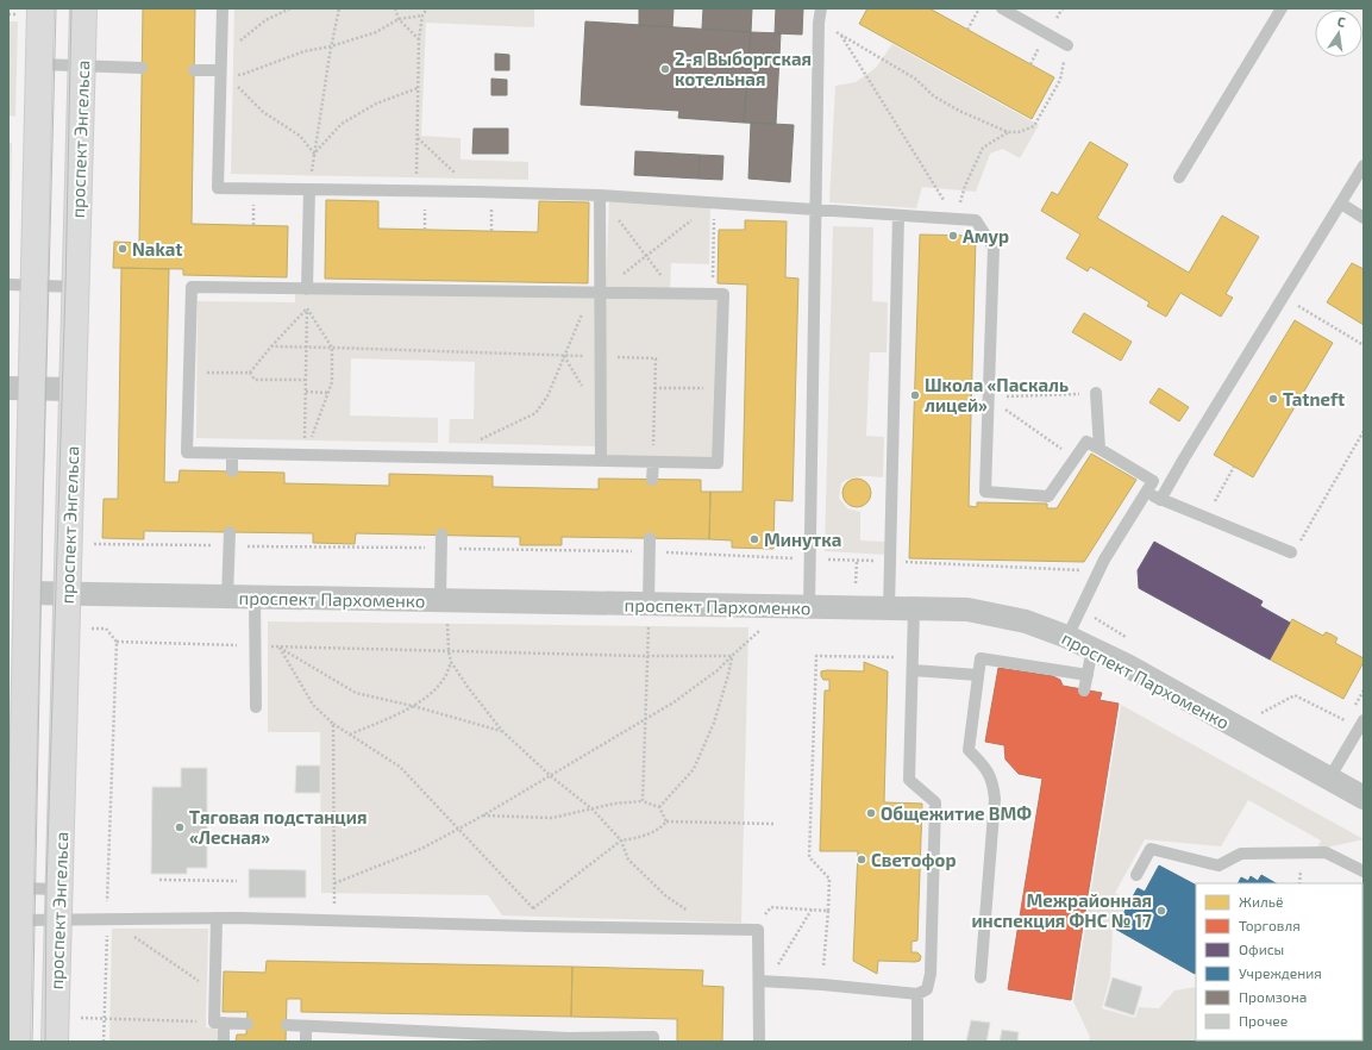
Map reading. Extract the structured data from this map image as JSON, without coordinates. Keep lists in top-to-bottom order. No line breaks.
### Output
{"streets":{"main road":["проспект Энгельса"],"street":["проспект Пархоменко"]},"crossings":[["проспект Энгельса","проспект Пархоменко"]],"places":["2-я Выборгская котельная","Амур","Nakat","Школа «Паскаль лицей»","Tatneft","Минутка","Общежитие ВМФ","Тяговая подстанция «Лесная»","Светофор","Межрайонная инспекция ФНС № 17"],"legend":["Жильё","Торговля","Офисы","Учреждения","Промзона","Прочее"],"north":"top"}
